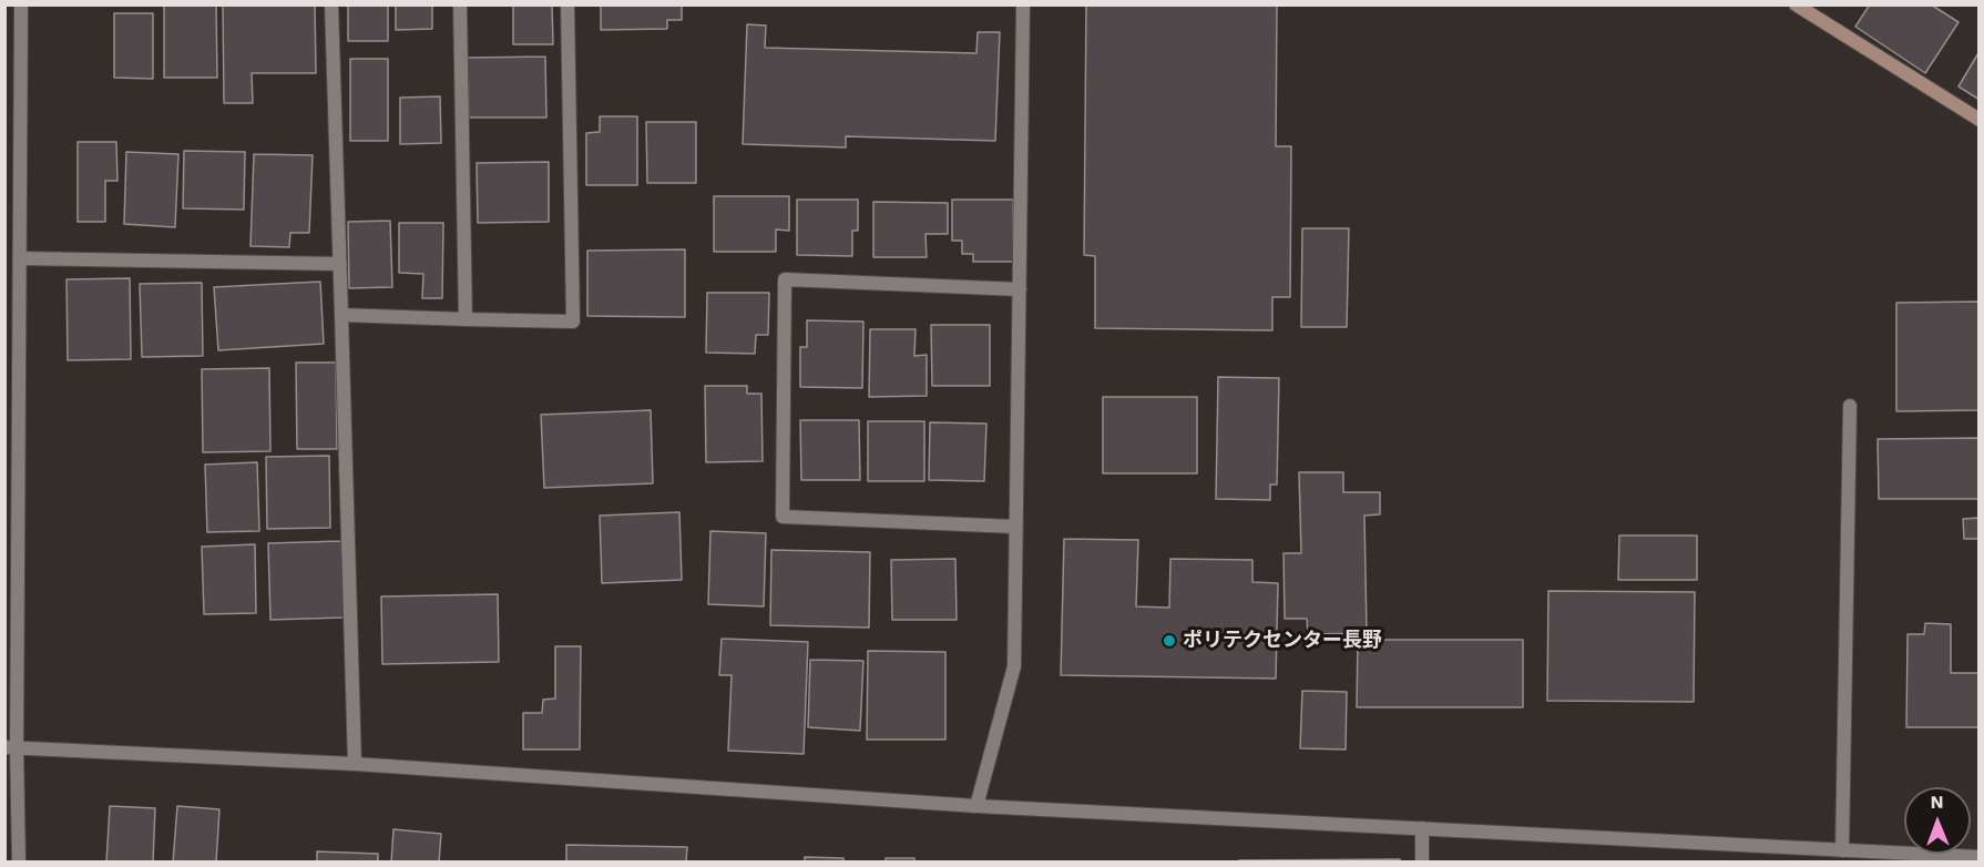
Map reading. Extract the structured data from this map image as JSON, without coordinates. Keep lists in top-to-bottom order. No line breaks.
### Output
{"places":["ポリテクセンター長野"],"north":"top"}
